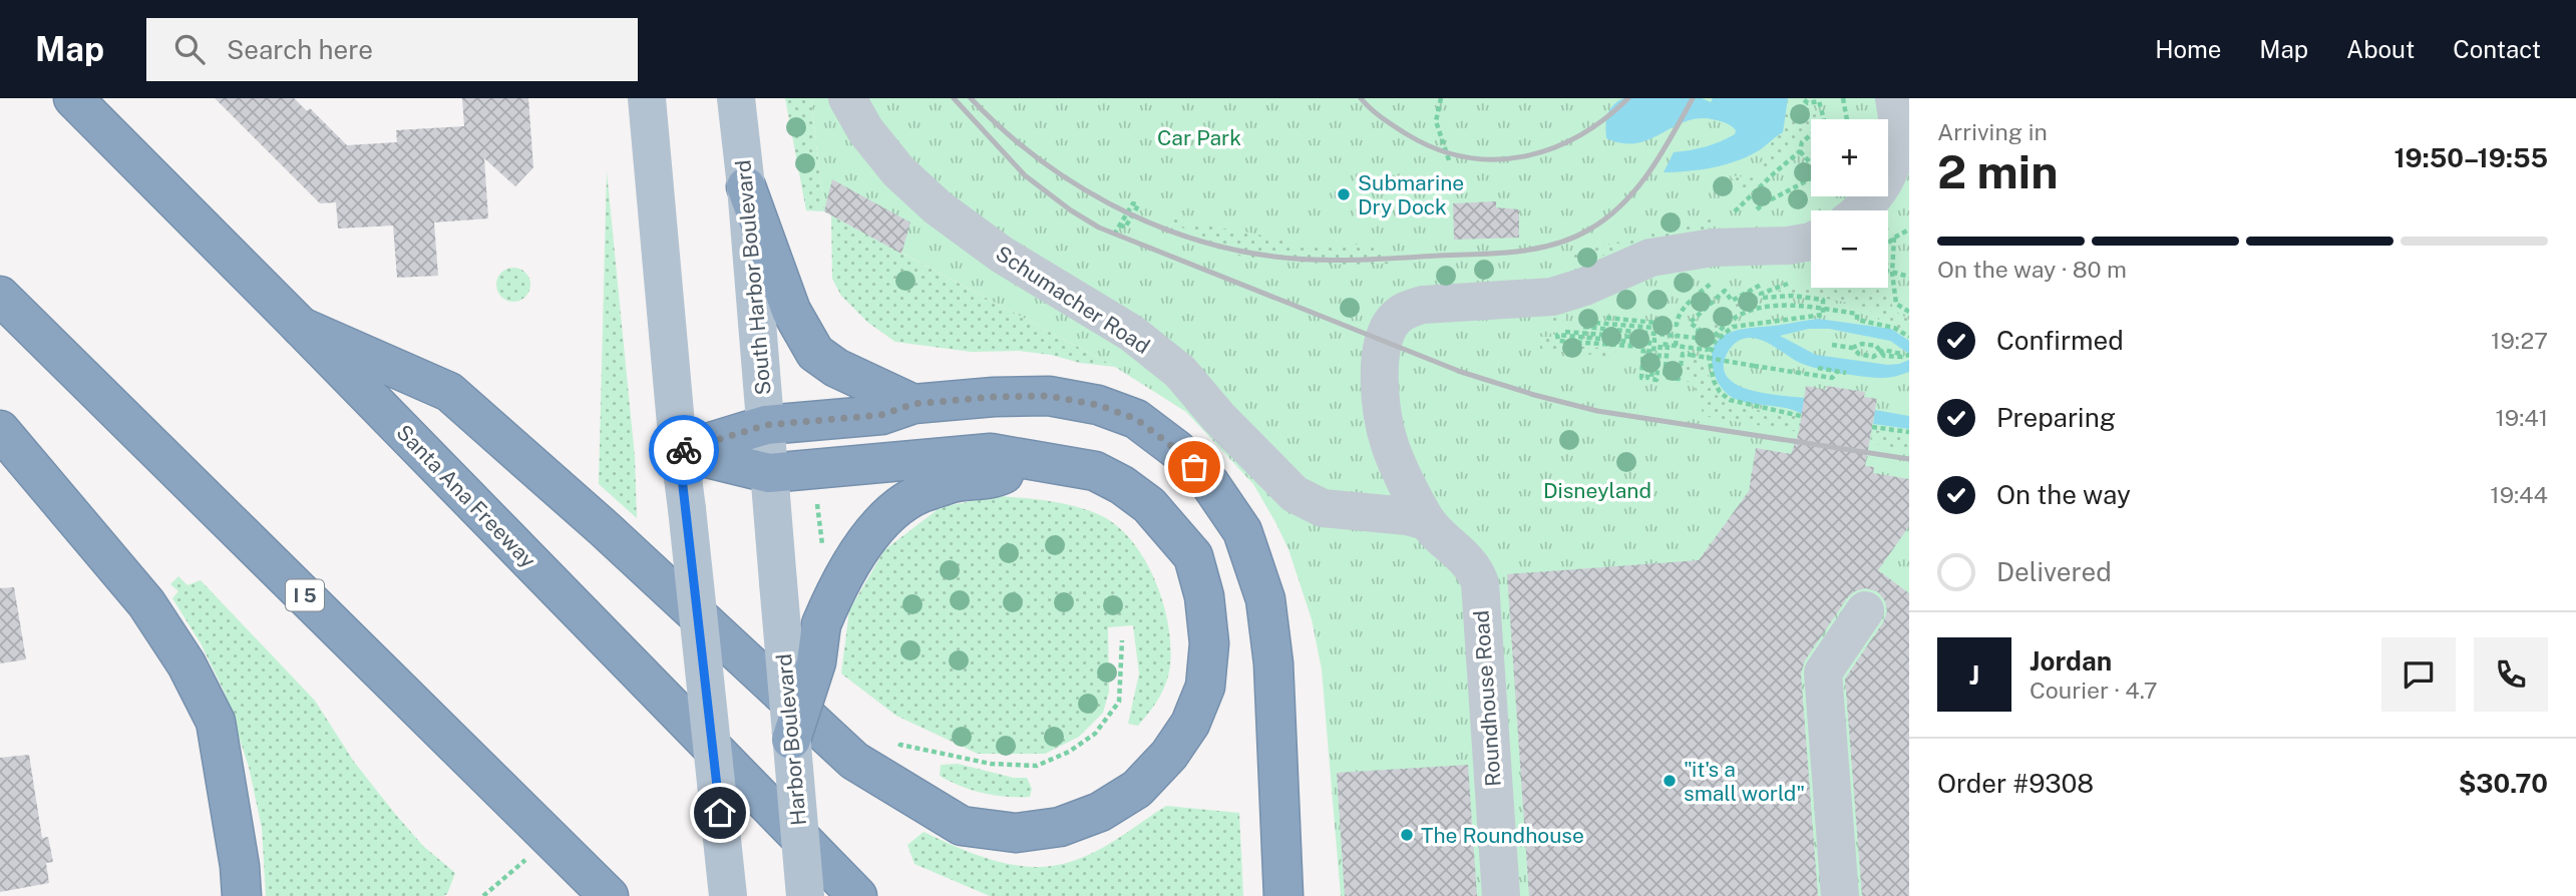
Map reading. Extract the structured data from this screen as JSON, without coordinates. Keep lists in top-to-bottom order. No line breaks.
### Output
{"streets":{"highway":["Santa Ana Freeway","I 5"],"main road":["South Harbor Boulevard","Harbor Boulevard"],"street":["Schumacher Road","Roundhouse Road"]},"crossings":[["South Harbor Boulevard","Harbor Boulevard"],["Schumacher Road","Roundhouse Road"]],"parks":["Car Park","Disneyland"],"places":["Submarine Dry Dock","\"it's a small world\"","The Roundhouse"],"page":{"header":"Map","search":"Search here","nav":["Home","Map","About","Contact"],"heading":["2 min","Arriving in","19:50–19:55"],"panel":["Jordan","Courier · 4.7","Order #9308","$30.70"],"map_buttons":["+","−"],"bar":"On the way · 80 m","list":[["Confirmed","19:27"],["Preparing","19:41"],["On the way","19:44"],"Delivered"],"round":"J"}}
